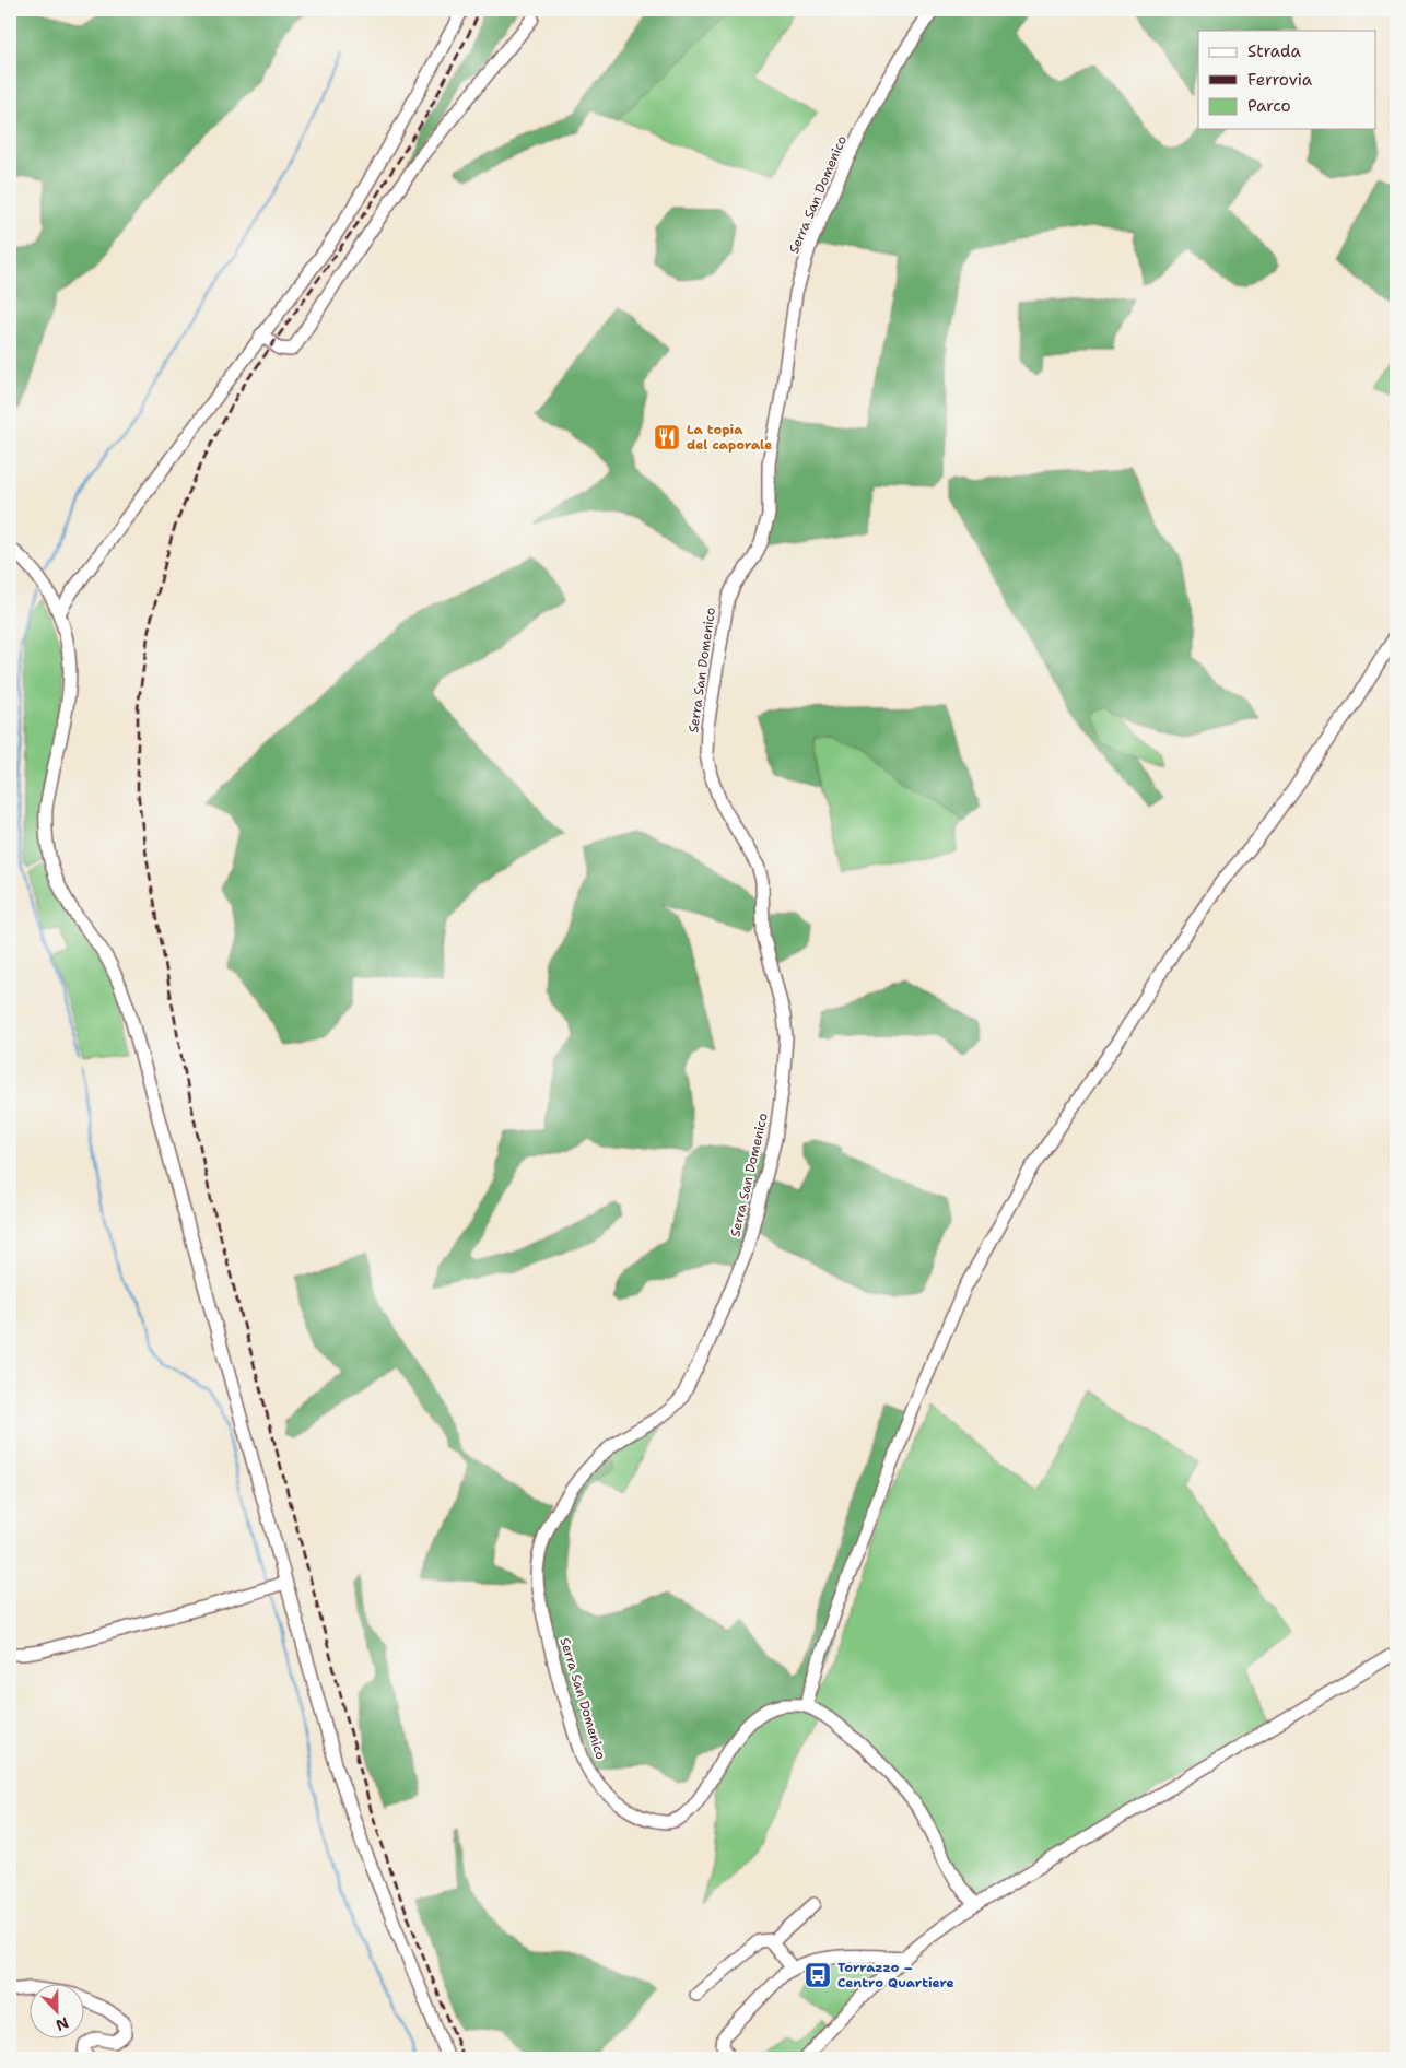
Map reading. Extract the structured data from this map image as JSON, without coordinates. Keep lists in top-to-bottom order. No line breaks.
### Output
{"streets":{"street":["Serra San Domenico"]},"places":{"restaurant":["La topia del caporale"],"bus stop":["Torrazzo – Centro Quartiere"]},"legend":["Strada","Ferrovia","Parco"],"north":"bottom"}
